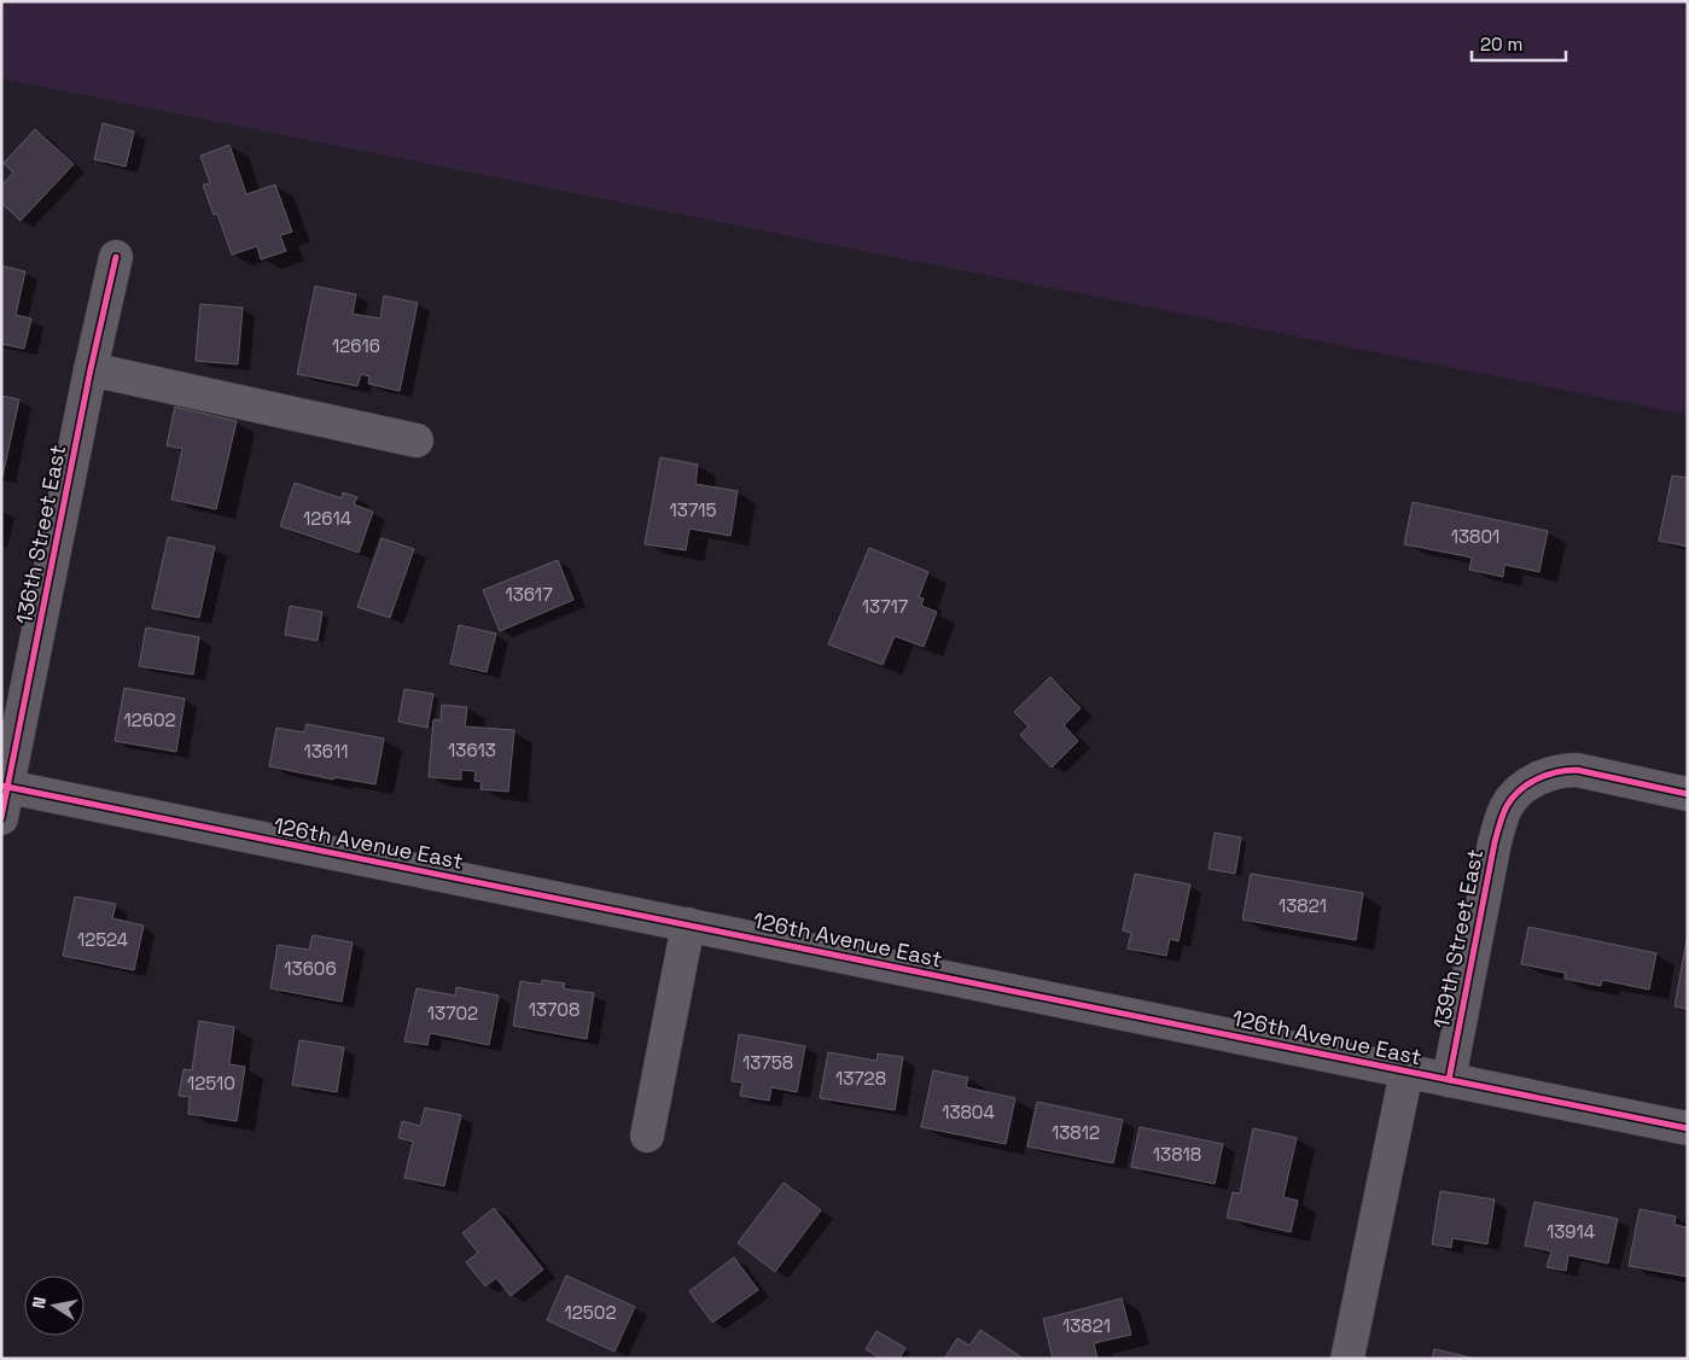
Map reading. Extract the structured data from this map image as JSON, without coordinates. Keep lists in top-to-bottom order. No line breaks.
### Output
{"streets":{"street":["136th Street East","126th Avenue East","139th Street East"]},"crossings":[["136th Street East","126th Avenue East"],["126th Avenue East","139th Street East"]],"house_numbers":["12616","13715","12614","13801","13617","13717","12602","13613","13611","13821","12524","13606","13708","13702","13758","13728","12510","13804","13812","13818","13914","12502","13821"],"scale_bar":"20 m","north":"left"}
